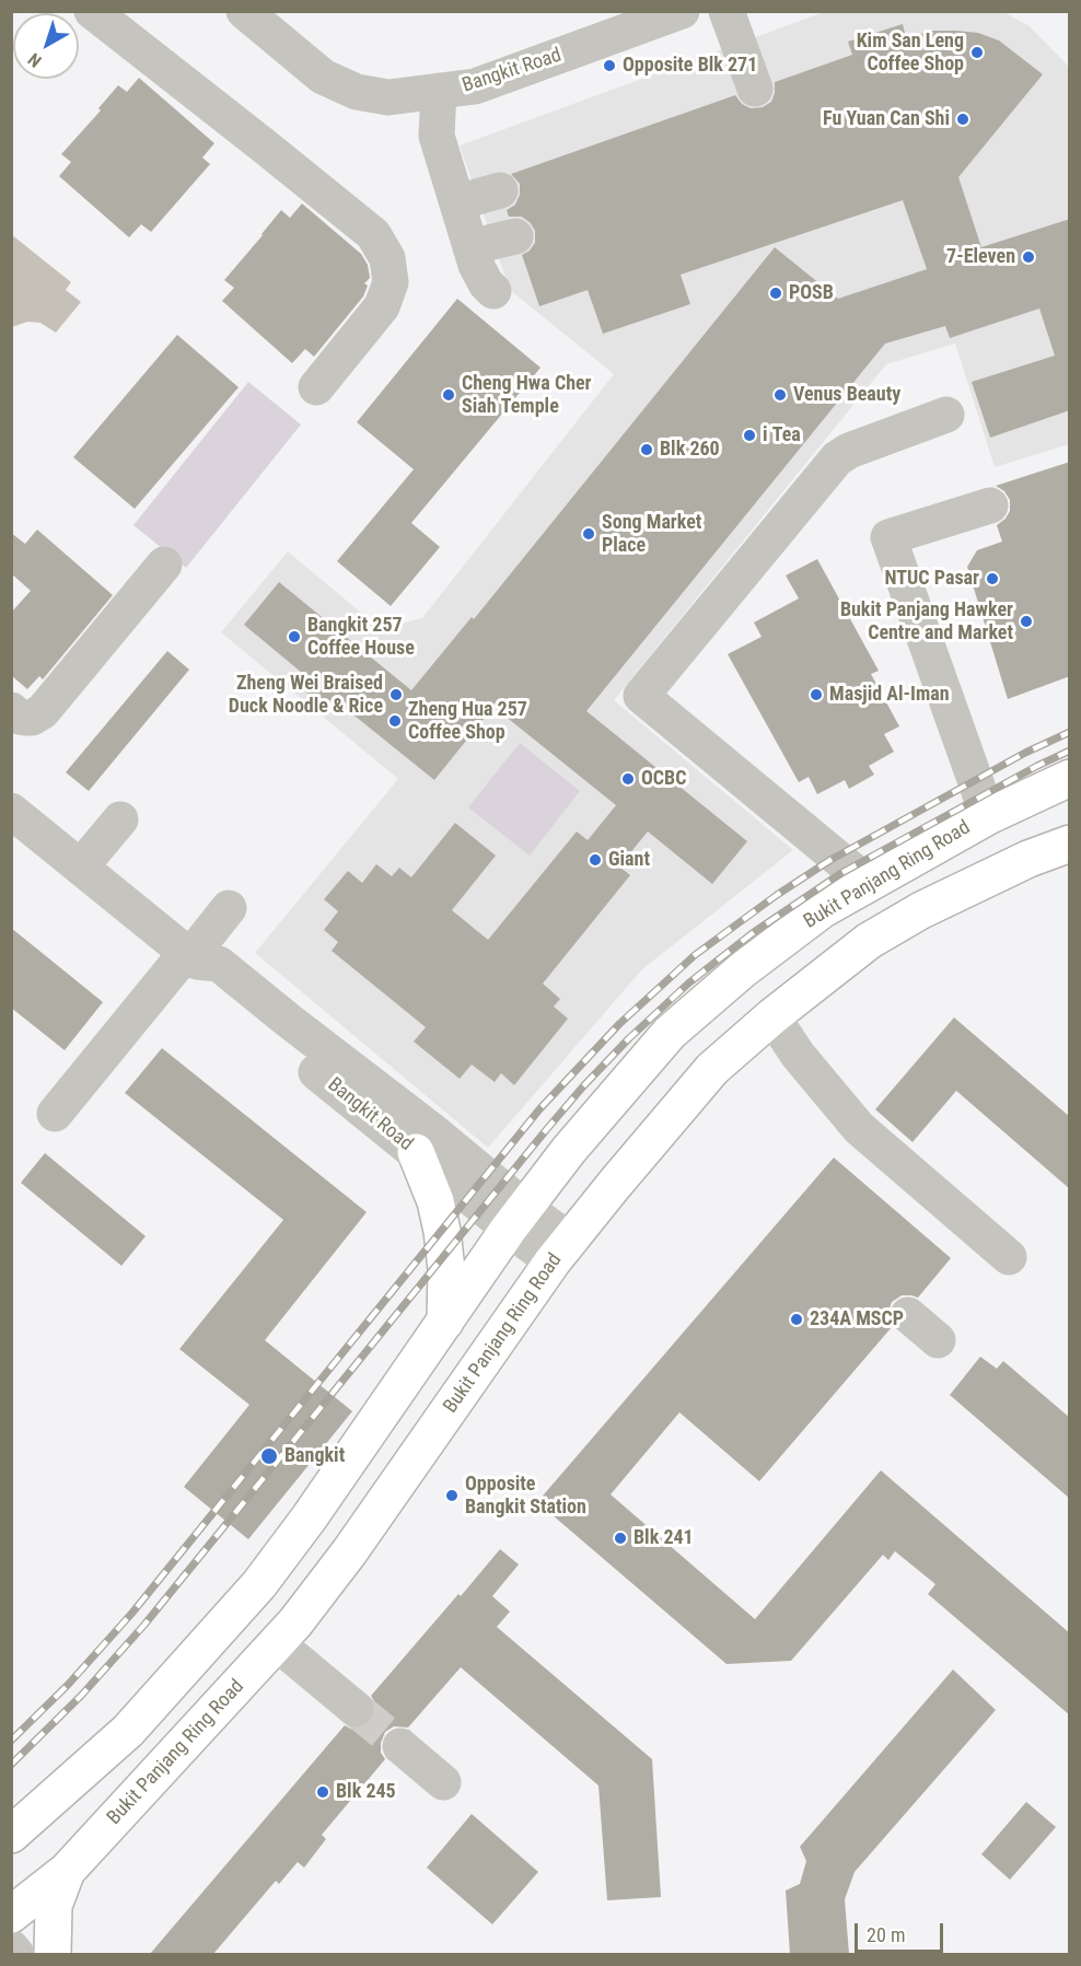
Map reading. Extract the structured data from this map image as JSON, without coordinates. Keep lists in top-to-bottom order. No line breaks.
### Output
{"streets":{"main road":["Bukit Panjang Ring Road"],"street":["Bangkit Road"]},"crossings":[["Bangkit Road","Bukit Panjang Ring Road"]],"places":["Kim San Leng Coffee Shop","Opposite Blk 271","Fu Yuan Can Shi","7-Eleven","POSB","Cheng Hwa Cher Siah Temple","Venus Beauty","i Tea","Blk 260","Song Market Place","NTUC Pasar","Bukit Panjang Hawker Centre and Market","Bangkit 257 Coffee House","Zheng Wei Braised Duck Noodle & Rice","Masjid Al-Iman","Zheng Hua 257 Coffee Shop","OCBC","Giant","234A MSCP","Bangkit","Opposite Bangkit Station","Blk 241","Blk 245"],"scale_bar":"20 m","north":"bottom left"}
